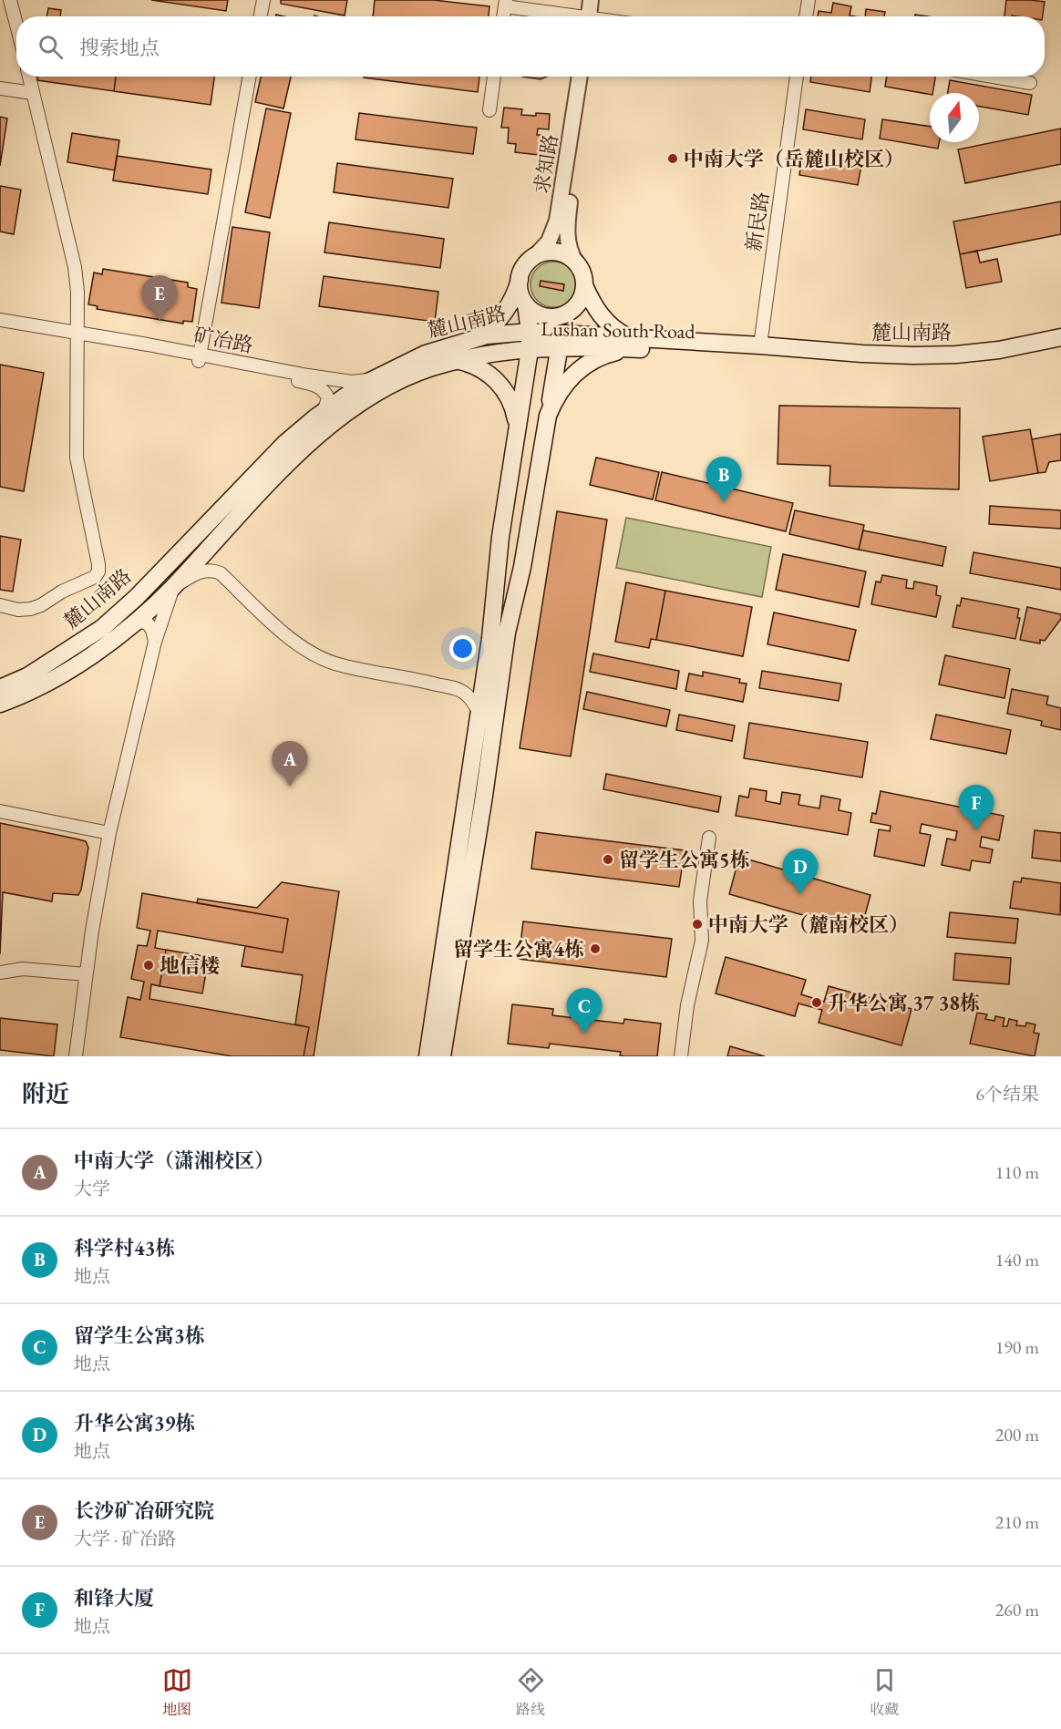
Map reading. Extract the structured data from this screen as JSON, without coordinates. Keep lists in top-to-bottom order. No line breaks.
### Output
{"streets":{"main road":["麓山南路","Lushan South Road"],"street":["求知路","新民路","矿冶路"]},"crossings":[["新民路","麓山南路"],["麓山南路","Lushan South Road"],["麓山南路","矿冶路"]],"places":["中南大学（岳麓山校区）","留学生公寓5栋","中南大学（麓南校区）","留学生公寓4栋","地信楼","升华公寓 37 38栋"],"north":"top","page":{"search":"搜索地点","pins":["E","B","A","F","D","C"],"heading":["附近","6个结果"],"list":[{"mark":"A","name":"中南大学（潇湘校区）","note":"大学","value":"110 m"},{"mark":"B","name":"科学村43栋","note":"地点","value":"140 m"},{"mark":"C","name":"留学生公寓3栋","note":"地点","value":"190 m"},{"mark":"D","name":"升华公寓39栋","note":"地点","value":"200 m"},{"mark":"E","name":"长沙矿冶研究院","note":"大学 · 矿冶路","value":"210 m"},{"mark":"F","name":"和锋大厦","note":"地点","value":"260 m"}],"nav":["地图","路线","收藏"]}}
